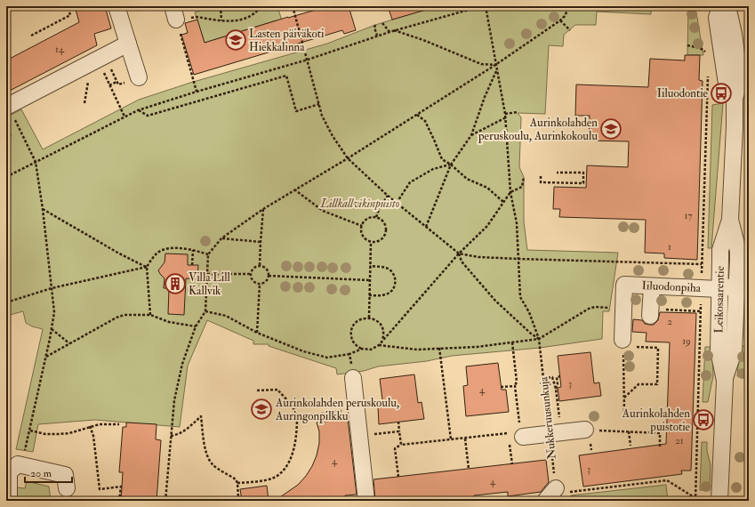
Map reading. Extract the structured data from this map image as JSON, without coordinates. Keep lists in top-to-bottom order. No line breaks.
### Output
{"streets":{"street":["Iiluodonpiha","Leikosaarentie"],"path":["Nukkeruusunkuja"]},"crossings":[["Iiluodonpiha","Leikosaarentie"]],"parks":["Lillkallvikinpuisto"],"places":{"school or university":["Lasten päiväkoti Hiekkalinna","Aurinkolahden peruskoulu, Aurinkokoulu","Aurinkolahden peruskoulu, Auringonpilkku"],"bus stop":["Iiluodontie","Aurinkolahden puistotie"],"building":["Villa Lill Kallvik"]},"house_numbers":["14","17","1","2","19","3","4","21","4","3","4"],"scale_bar":"20 m"}
